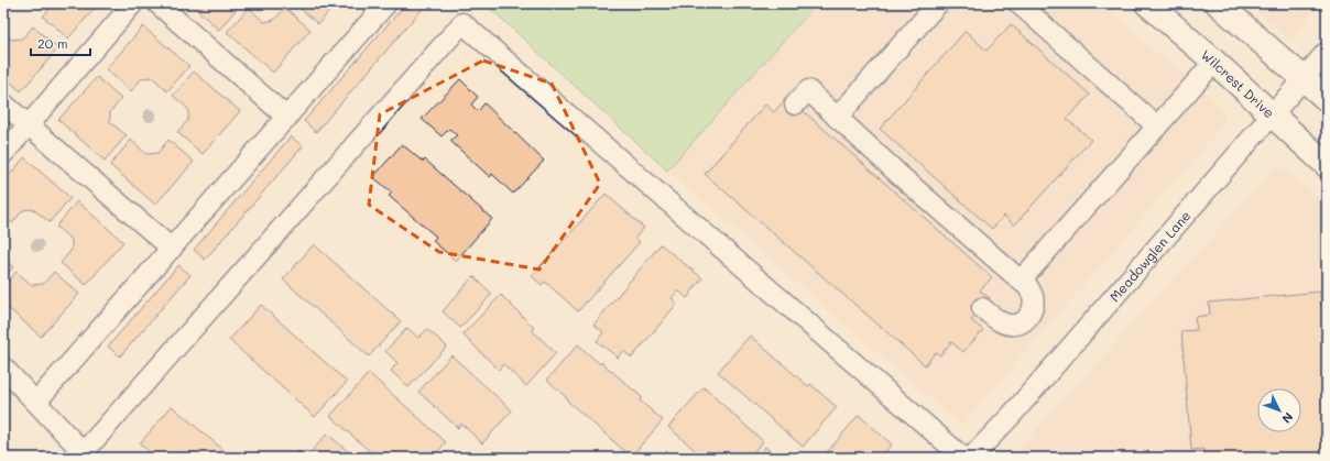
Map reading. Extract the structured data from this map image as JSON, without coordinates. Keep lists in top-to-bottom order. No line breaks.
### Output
{"streets":{"main road":["Wilcrest Drive"],"street":["Meadowglen Lane"]},"crossings":[["Wilcrest Drive","Meadowglen Lane"]],"scale_bar":"20 m","north":"bottom right"}
